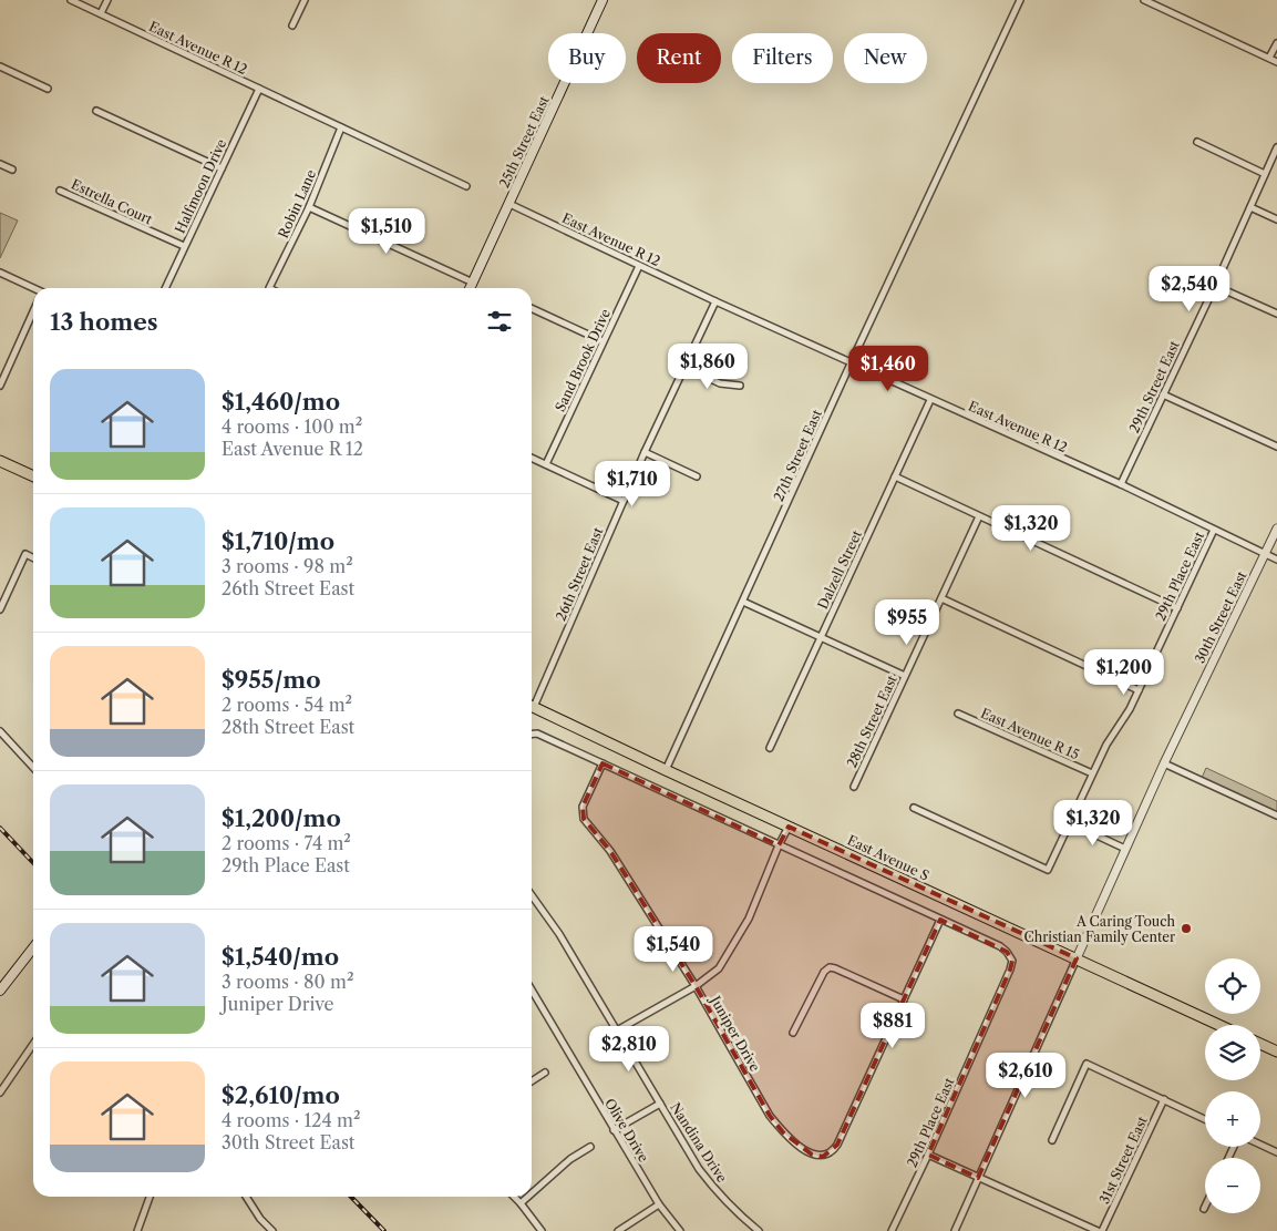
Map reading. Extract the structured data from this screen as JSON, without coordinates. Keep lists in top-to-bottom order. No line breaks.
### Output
{"streets":{"main road":["25th Street East","East Avenue S"],"street":["East Avenue R 12","Halfmoon Drive","Estrella Court","Robin Lane","Sand Brook Drive","29th Street East","27th Street East","Dalzell Street","26th Street East","29th Place East","30th Street East","28th Street East","East Avenue R 15","Juniper Drive","Olive Drive","Nandina Drive","31st Street East"]},"crossings":[["East Avenue R 12","25th Street East"],["East Avenue R 12","Halfmoon Drive"],["East Avenue R 12","Robin Lane"],["East Avenue R 12","Sand Brook Drive"],["East Avenue R 12","29th Street East"],["East Avenue R 12","27th Street East"],["East Avenue R 12","Dalzell Street"],["East Avenue R 12","26th Street East"],["East Avenue R 12","29th Place East"],["East Avenue R 12","30th Street East"],["Halfmoon Drive","Estrella Court"],["27th Street East","East Avenue S"],["29th Place East","East Avenue R 15"],["30th Street East","East Avenue S"]],"places":["A Caring Touch Christian Family Center"],"page":{"chip":["Buy","Rent","Filters","New"],"price":["$1,510","$2,540","$1,860","$1,460","$1,710","$1,320","$955","$1,200","$1,320","$1,540","$881","$2,810","$2,610"],"heading":"13 homes","list":[{"name":"$1,460/mo","note":"4 rooms · 100 m² · East Avenue R 12"},{"name":"$1,710/mo","note":"3 rooms · 98 m² · 26th Street East"},{"name":"$955/mo","note":"2 rooms · 54 m² · 28th Street East"},{"name":"$1,200/mo","note":"2 rooms · 74 m² · 29th Place East"},{"name":"$1,540/mo","note":"3 rooms · 80 m² · Juniper Drive"},{"name":"$2,610/mo","note":"4 rooms · 124 m² · 30th Street East"}],"map_buttons":["+","−"]}}
